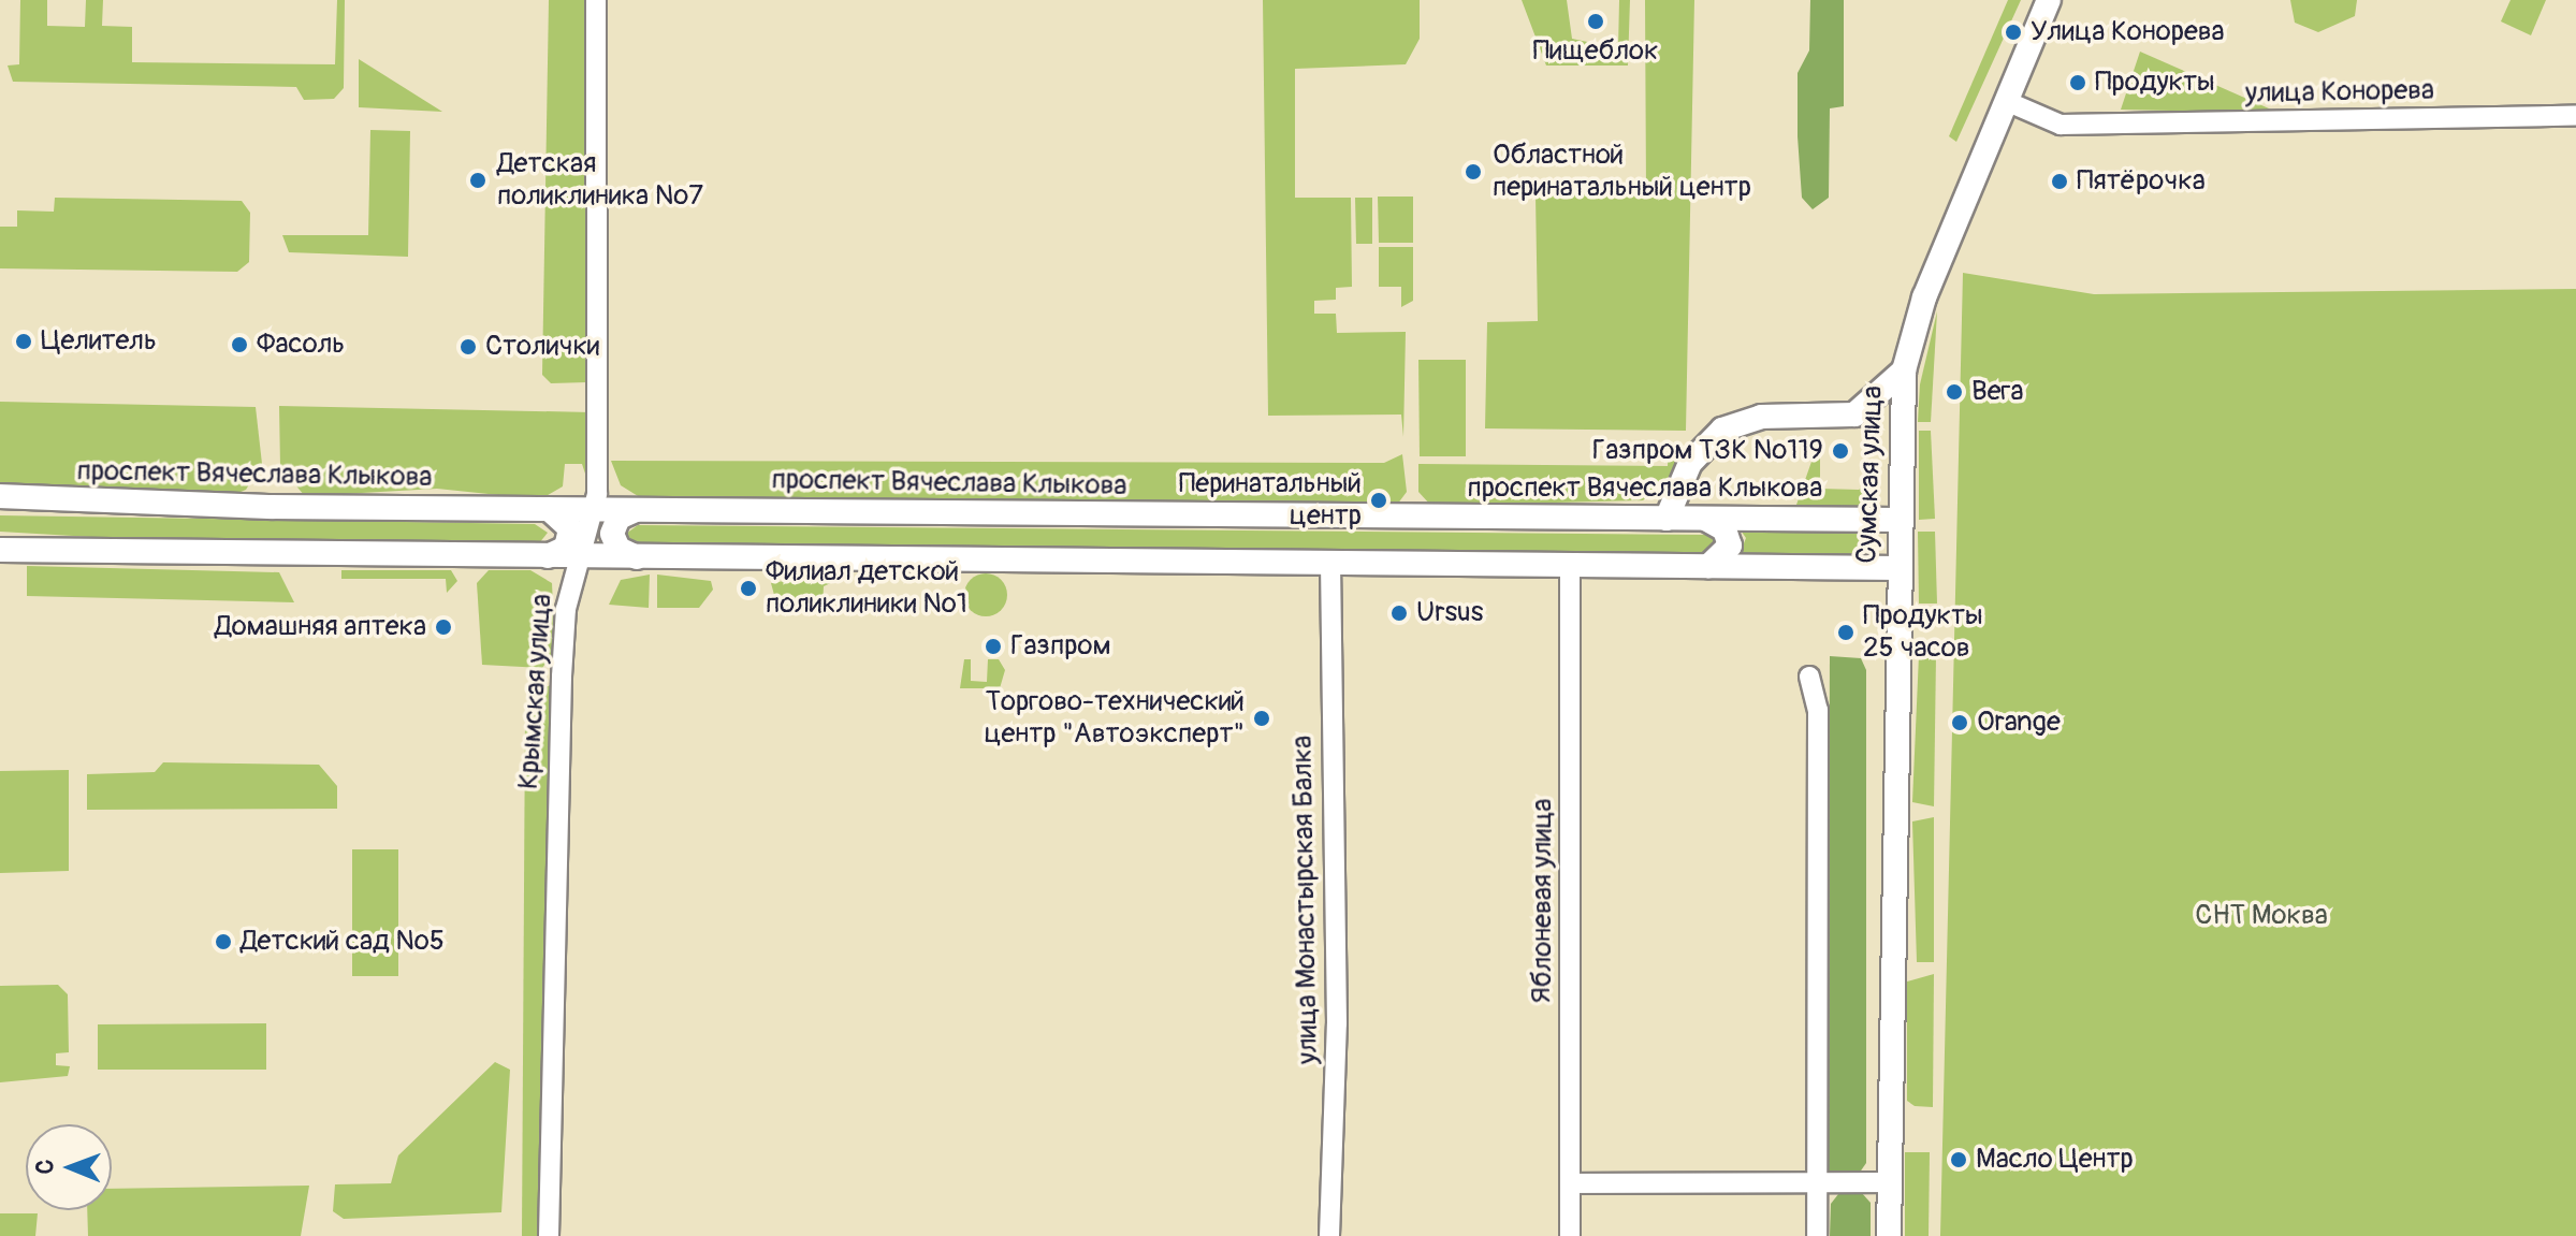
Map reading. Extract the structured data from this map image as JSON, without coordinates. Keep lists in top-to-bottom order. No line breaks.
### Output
{"streets":{"main road":["проспект Вячеслава Клыкова","Сумская улица"],"street":["улица Конорева","Крымская улица","улица Монастырская Балка","Яблоневая улица"]},"crossings":[["улица Конорева","Сумская улица"],["проспект Вячеслава Клыкова","Сумская улица"],["проспект Вячеслава Клыкова","Крымская улица"]],"parks":["СНТ Моква"],"places":["Пищеблок","Улица Конорева","Продукты","Областной перинатальный центр","Детская поликлиника №7","Пятёрочка","Целитель","Фасоль","Столички","Вега","Газпром ТЗК №119","Перинатальный центр","Филиал детской поликлиники №1","Ursus","Домашняя аптека","Продукты 25 часов","Газпром","Торгово-технический центр \"Автоэксперт\"","Orange","Детский сад №5","Масло Центр"],"north":"left"}
